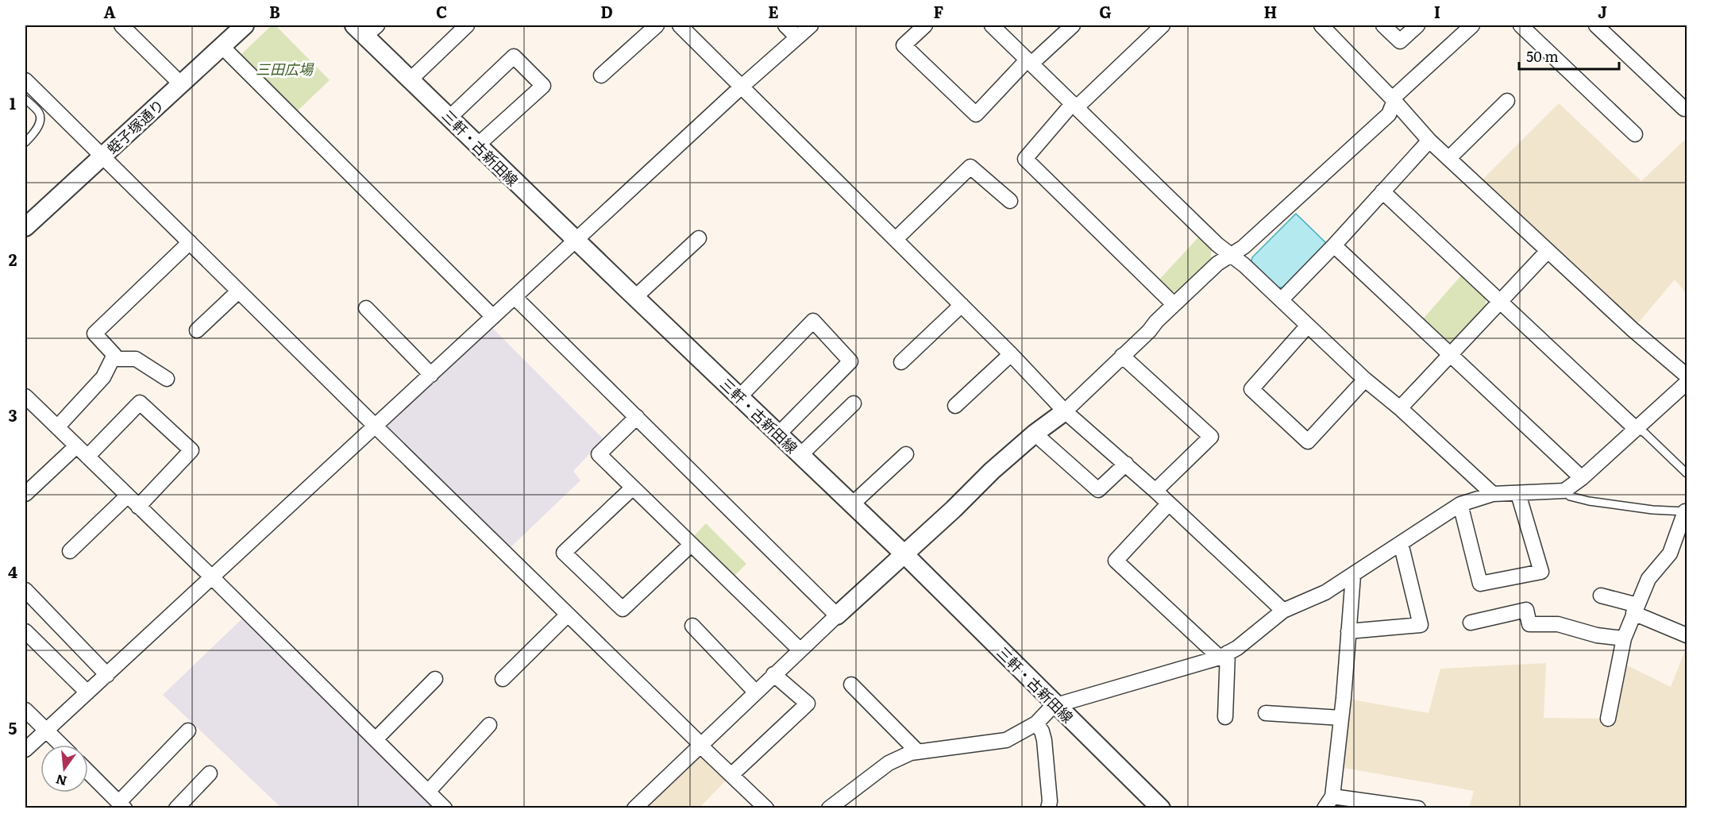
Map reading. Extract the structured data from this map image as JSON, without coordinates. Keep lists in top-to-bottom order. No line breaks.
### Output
{"streets":{"street":["蛭子塚通り","三軒・古新田線"]},"parks":["三田広場"],"scale_bar":"50 m","north":"bottom","grid":{"columns":["A","B","C","D","E","F","G","H","I","J"],"rows":["1","2","3","4","5"]}}
